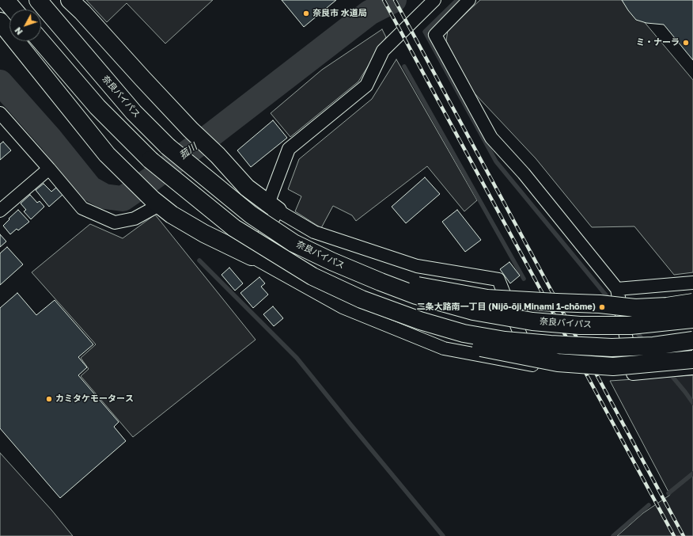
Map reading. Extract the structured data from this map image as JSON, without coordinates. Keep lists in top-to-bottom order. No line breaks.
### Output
{"streets":{"highway":["奈良バイパス"]},"water":["菰川"],"places":["奈良市 水道局","ミ・ナーラ","二条大路南一丁目 (Nijō-ōji Minami 1-chōme)","カミタケモータース"],"north":"bottom left"}
